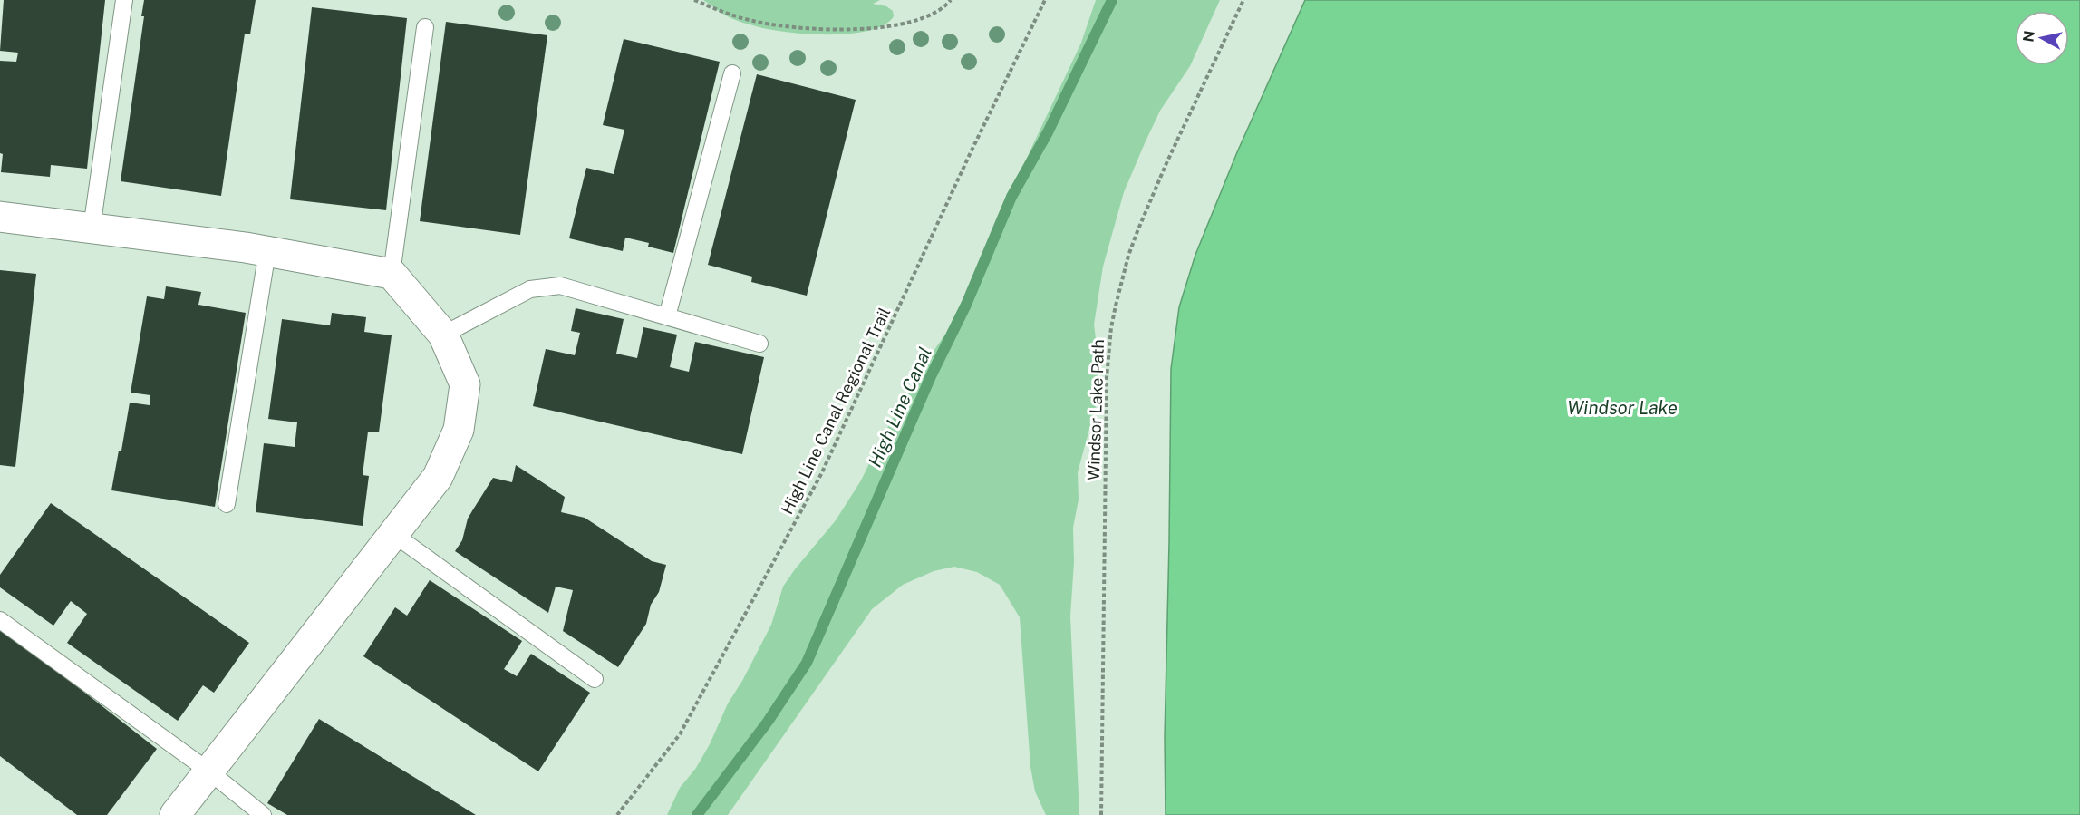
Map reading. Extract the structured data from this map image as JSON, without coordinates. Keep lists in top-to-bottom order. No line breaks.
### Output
{"streets":{"path":["Windsor Lake Path","High Line Canal Regional Trail"]},"water":["High Line Canal","Windsor Lake"],"north":"left"}
